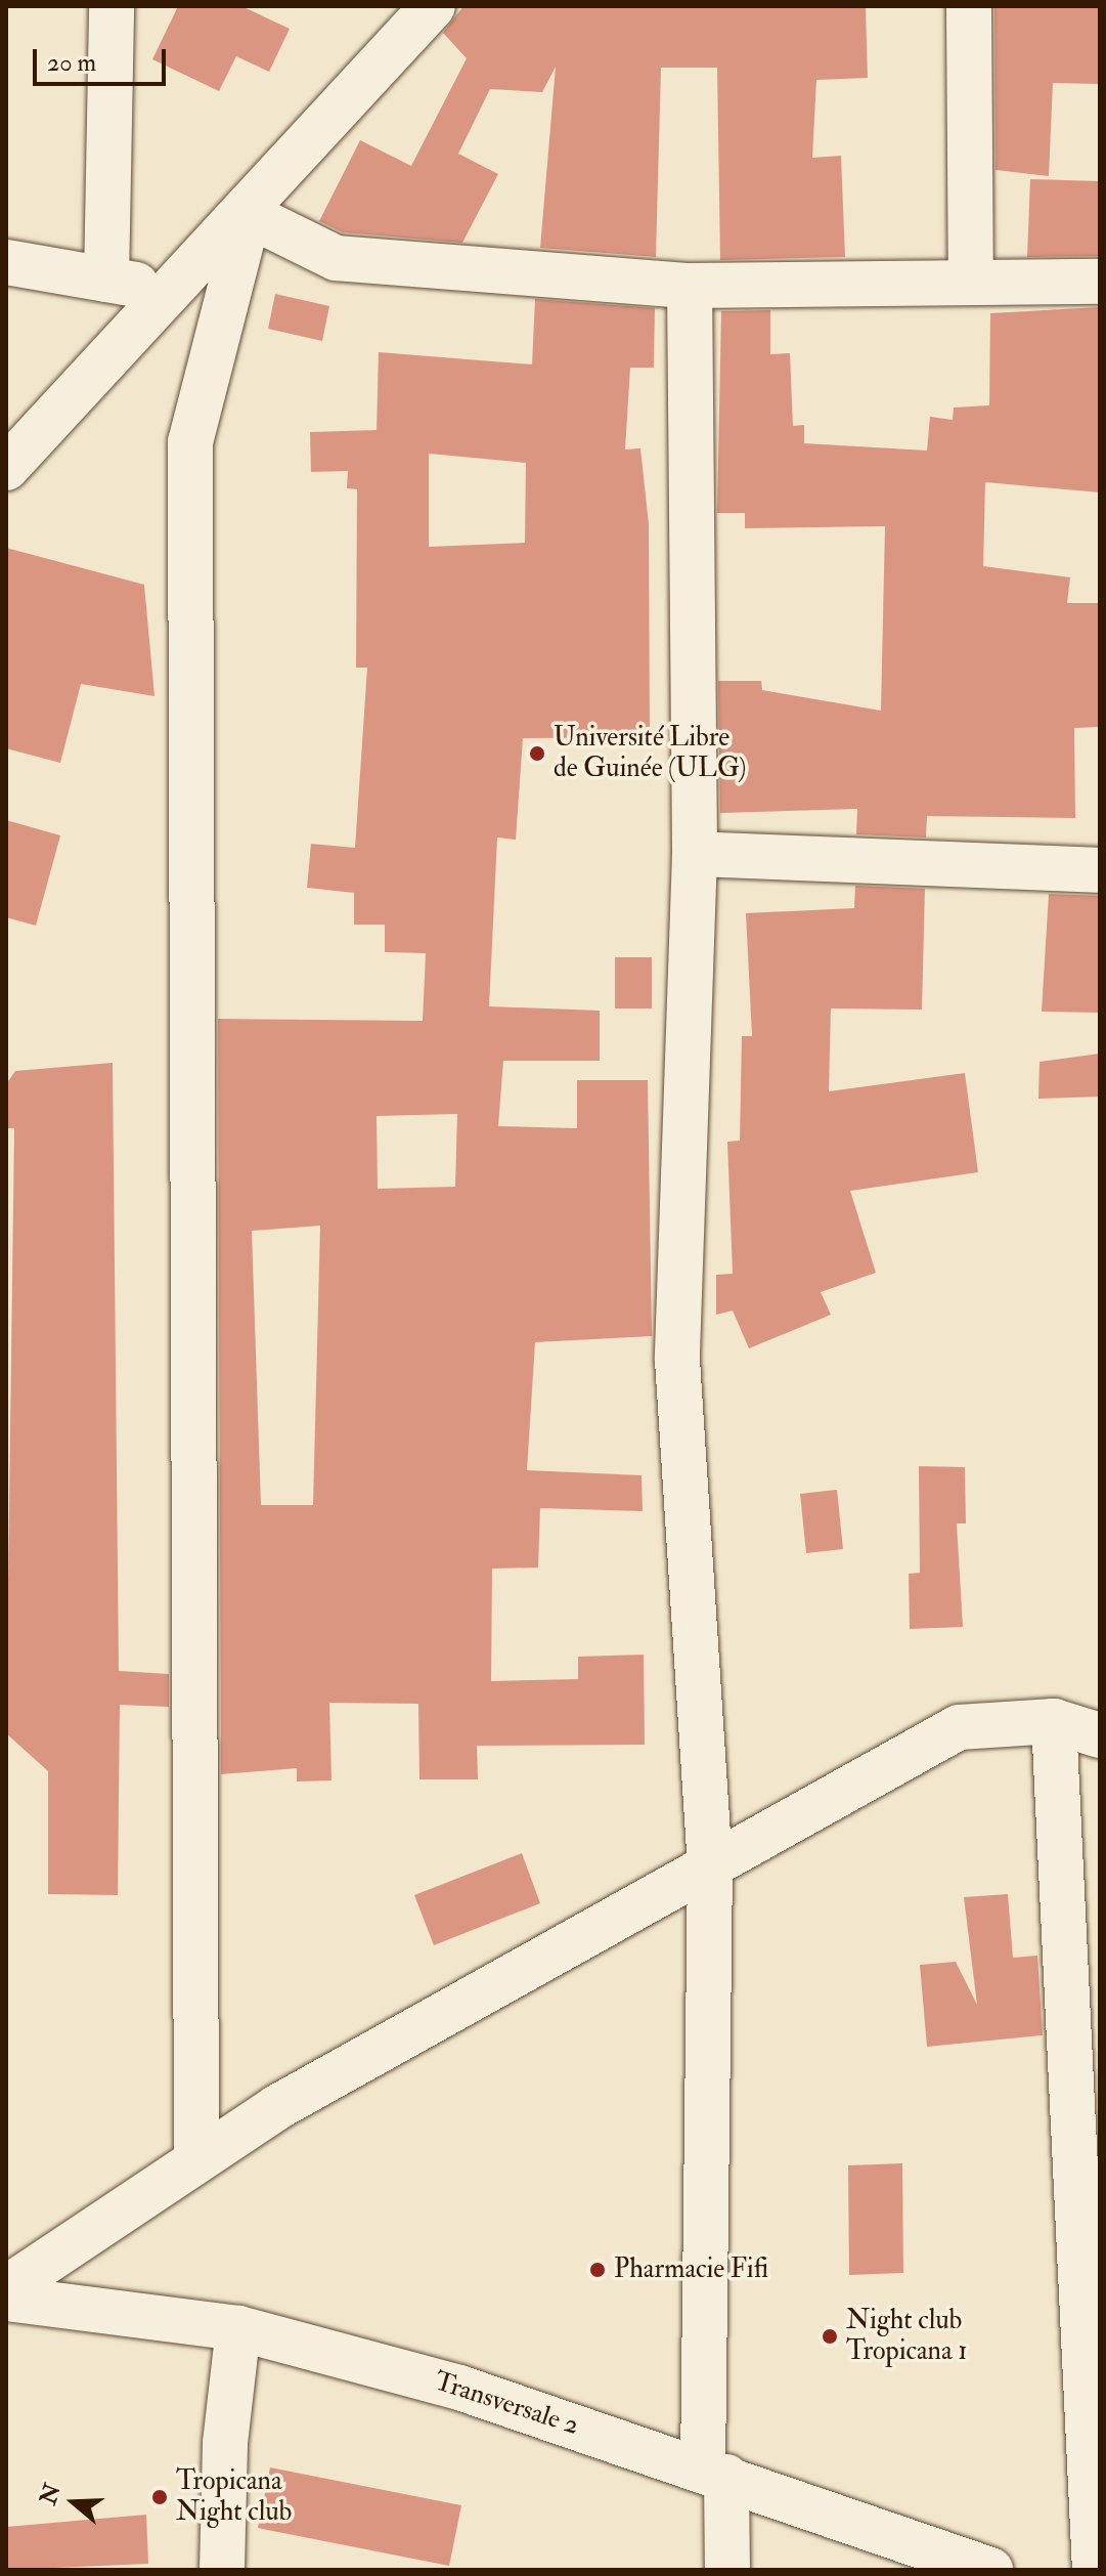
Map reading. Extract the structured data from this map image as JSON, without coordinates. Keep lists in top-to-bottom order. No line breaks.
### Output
{"streets":{"street":["Transversale 2"]},"places":["Université Libre de Guinée (ULG)","Pharmacie Fifi","Night club Tropicana 1","Tropicana Night club"],"scale_bar":"20 m","north":"left"}
